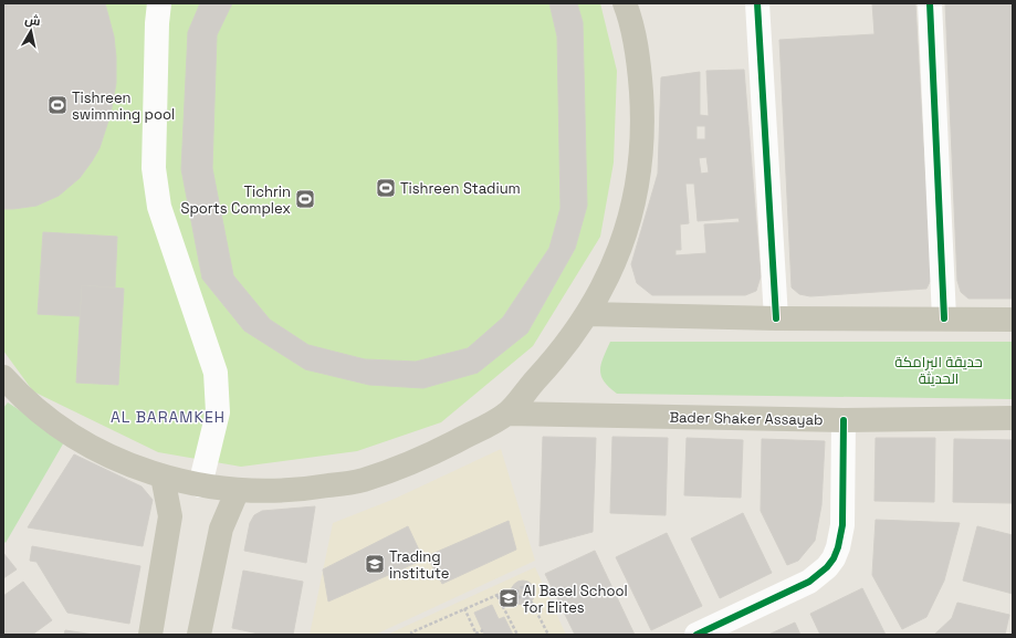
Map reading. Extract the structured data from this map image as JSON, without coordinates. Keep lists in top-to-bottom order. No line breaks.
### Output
{"streets":{"main road":["Bader Shaker Assayab"]},"districts":["AL BARAMKEH"],"parks":["حديقة البرامكة الحديثة"],"places":{"sports":["Tishreen swimming pool","Tishreen Stadium","Tichrin Sports Complex"],"school or university":["Trading institute","Al Basel School for Elites"]},"north":"top"}
